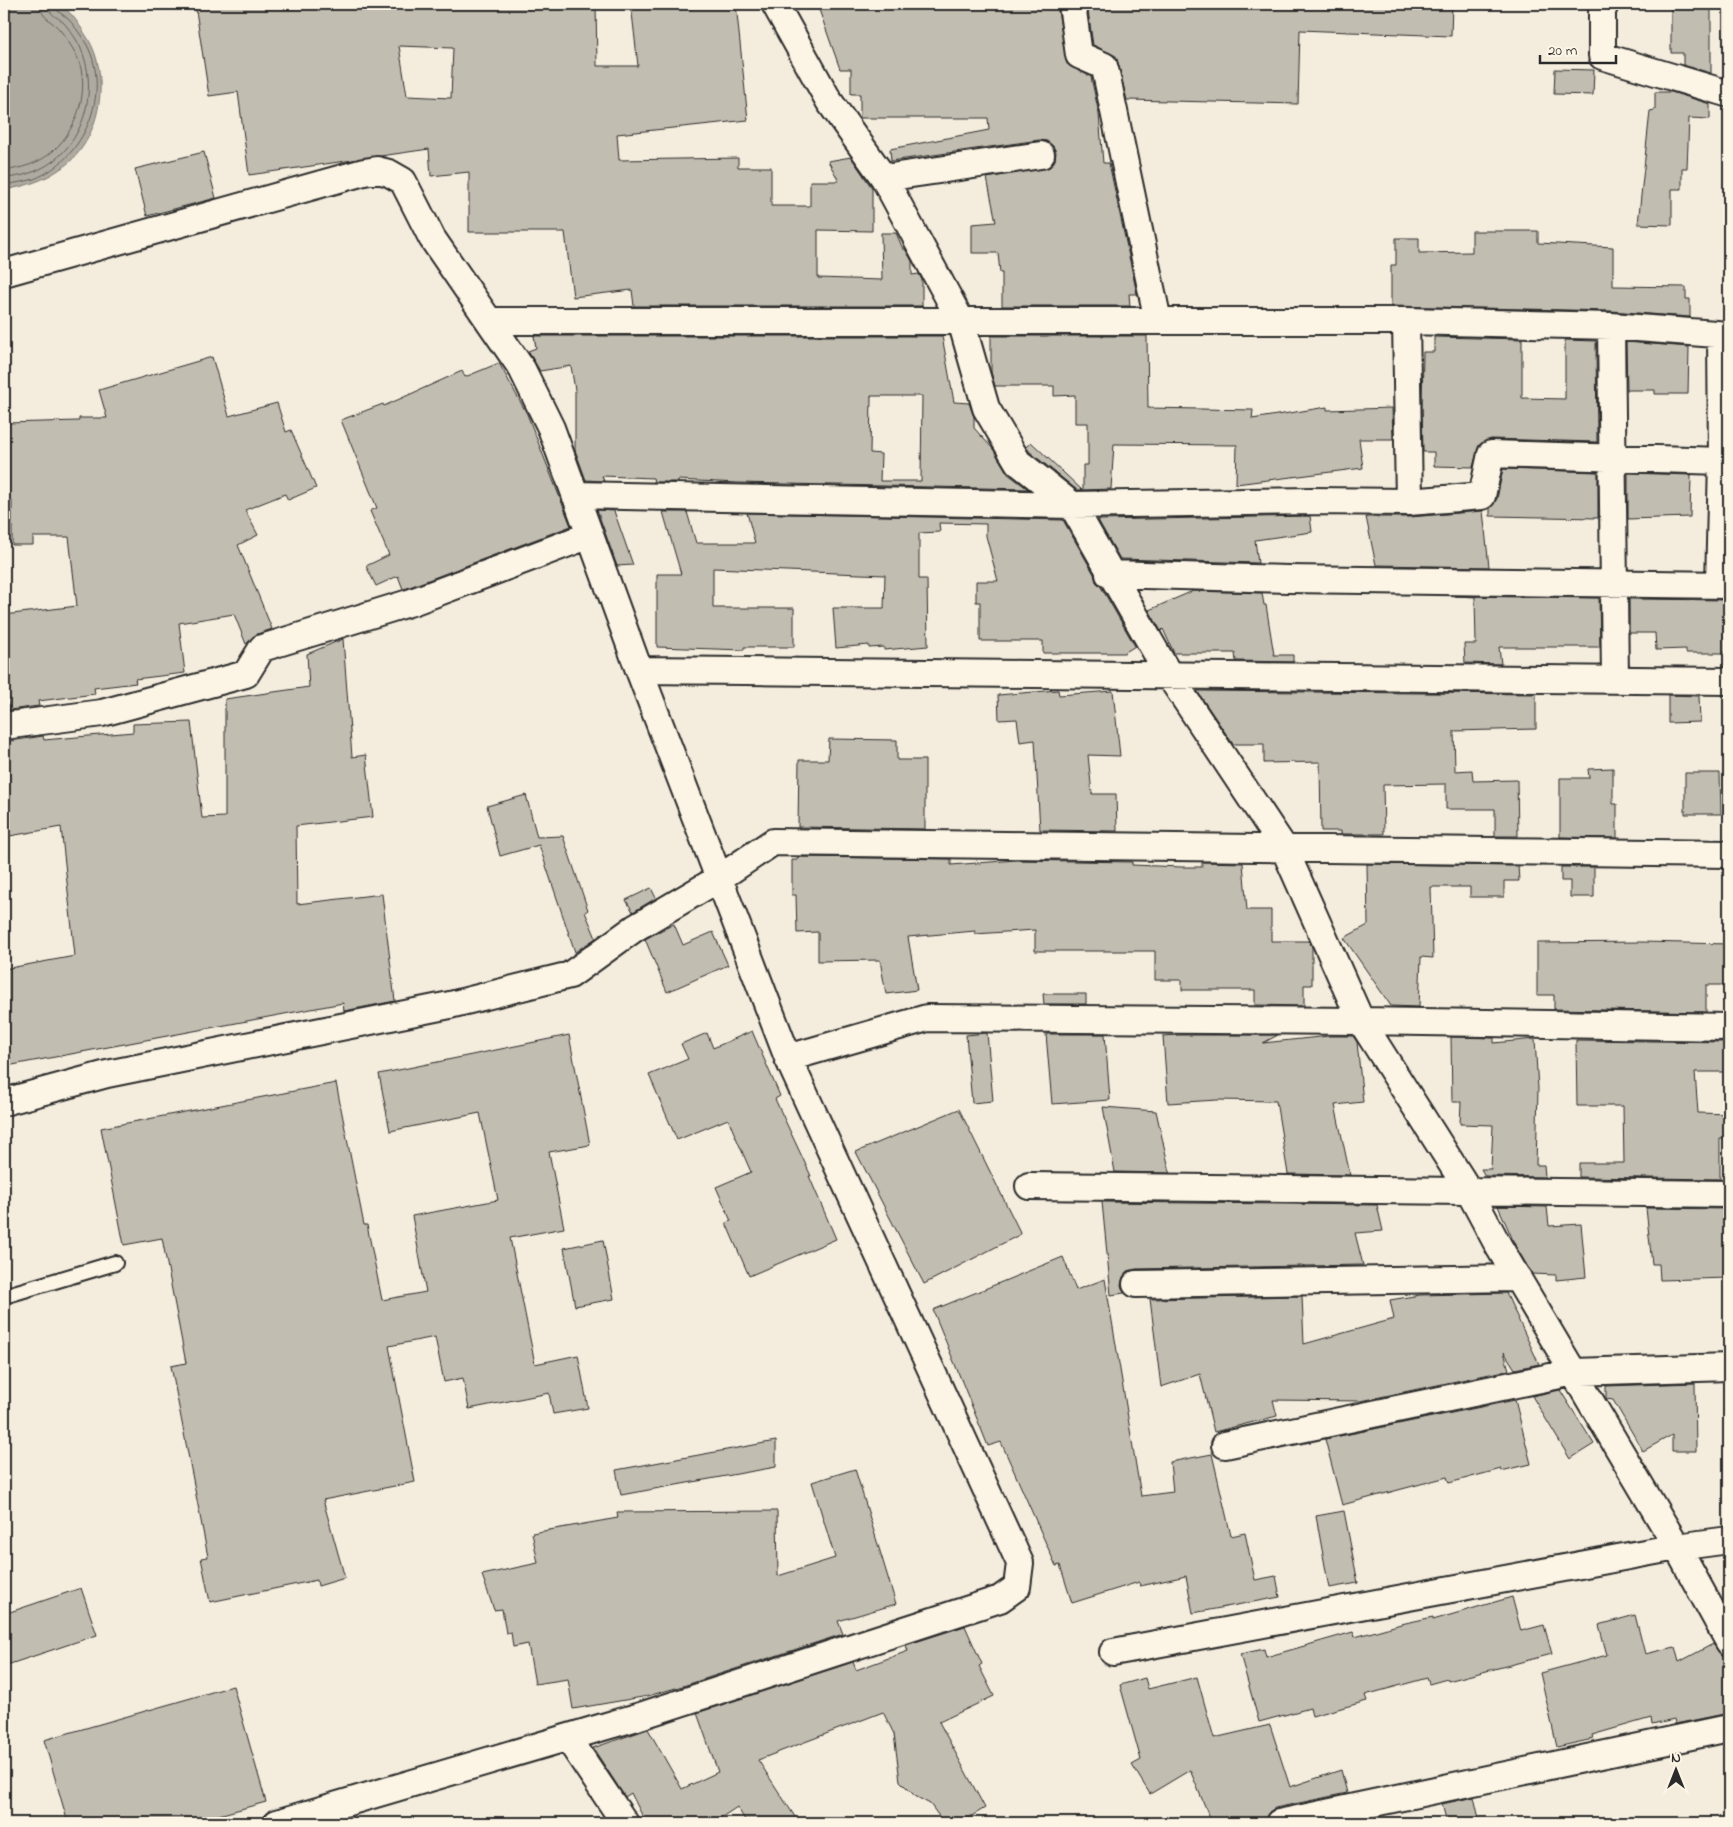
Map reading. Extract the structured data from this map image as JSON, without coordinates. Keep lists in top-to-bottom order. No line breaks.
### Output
{"scale_bar":"20 m","north":"top"}
